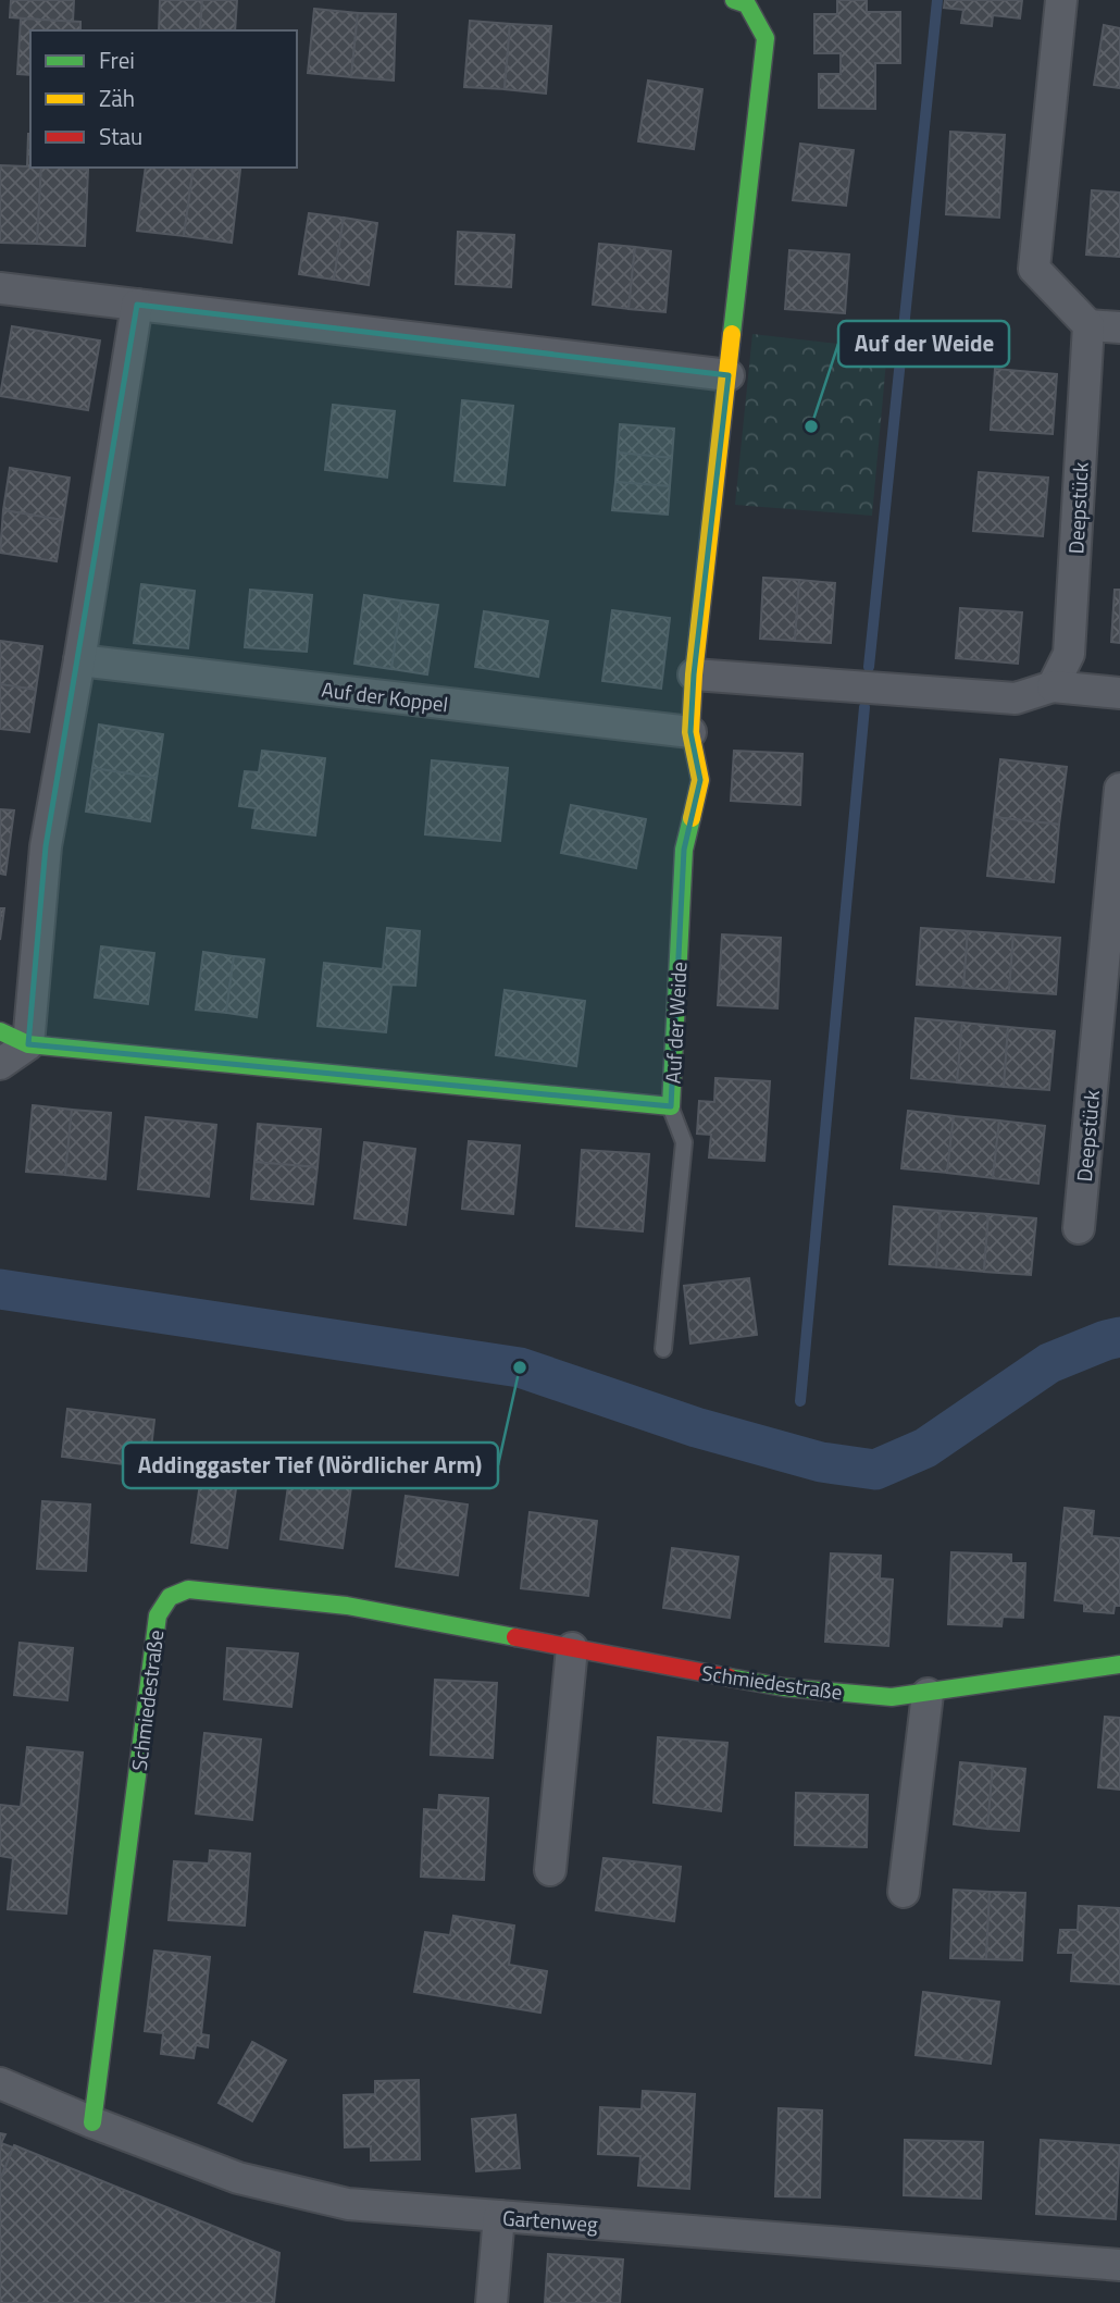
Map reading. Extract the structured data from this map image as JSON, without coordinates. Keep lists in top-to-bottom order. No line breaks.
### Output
{"streets":{"street":["Deepstück","Auf der Koppel","Auf der Weide","Schmiedestraße","Gartenweg"]},"crossings":[["Auf der Koppel","Auf der Weide"],["Schmiedestraße","Gartenweg"]],"places":["Auf der Weide","Addinggaster Tief (Nördlicher Arm)"],"legend":["Frei","Zäh","Stau"]}
